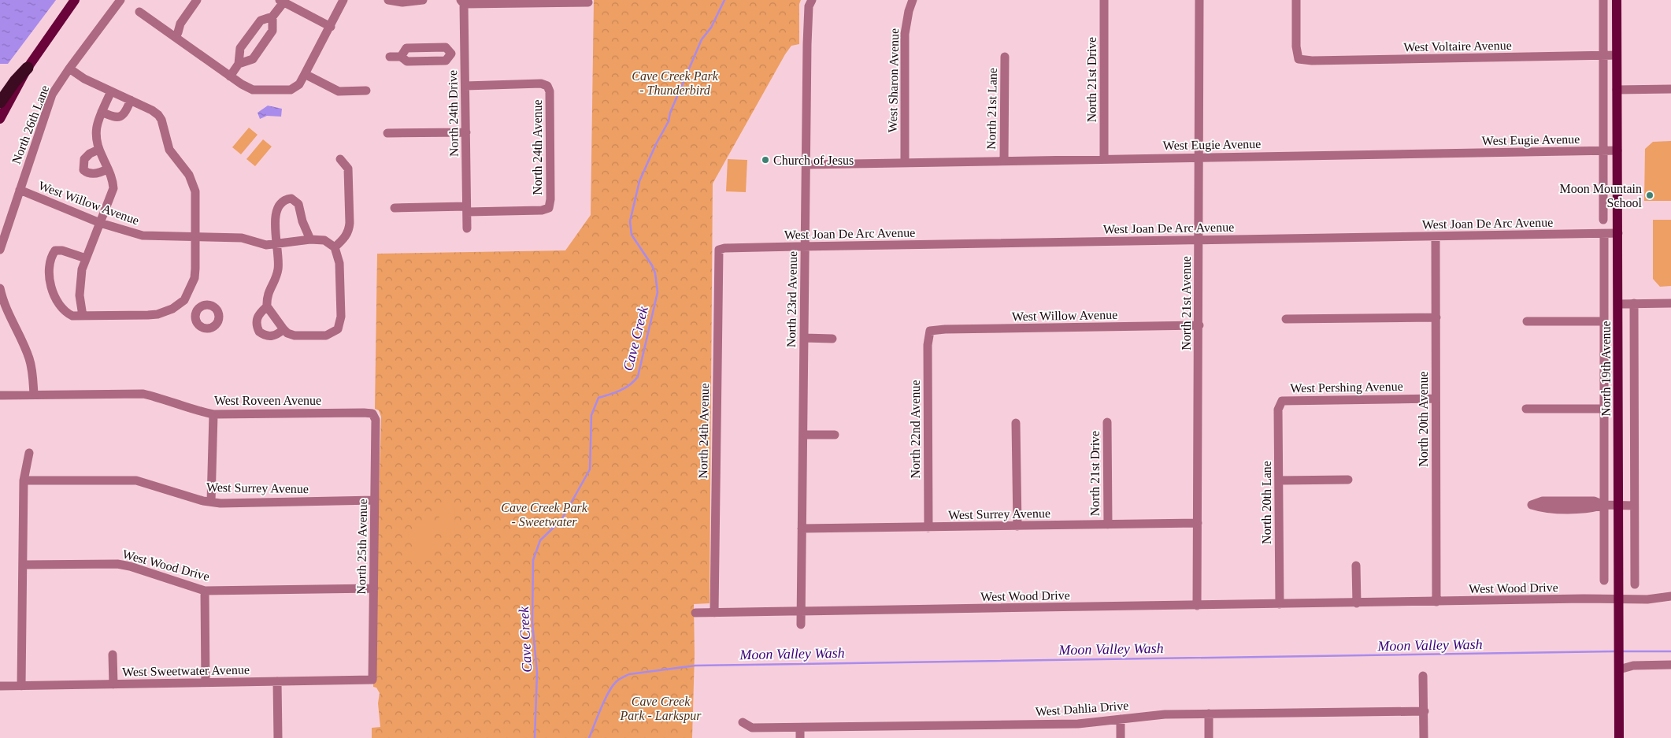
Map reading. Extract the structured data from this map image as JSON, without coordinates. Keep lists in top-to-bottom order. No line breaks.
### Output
{"streets":{"main road":["North 19th Avenue"],"street":["West Voltaire Avenue","North 21st Drive","West Sharon Avenue","North 21st Lane","North 24th Drive","North 26th Lane","West Eugie Avenue","North 24th Avenue","West Willow Avenue","West Joan De Arc Avenue","North 23rd Avenue","North 21st Avenue","West Pershing Avenue","West Roveen Avenue","North 20th Avenue","North 22nd Avenue","West Surrey Avenue","North 20th Lane","North 25th Avenue","West Wood Drive","West Sweetwater Avenue","West Dahlia Drive"]},"crossings":[["West Voltaire Avenue","North 19th Avenue"],["North 21st Drive","West Eugie Avenue"],["North 21st Drive","West Surrey Avenue"],["West Sharon Avenue","West Eugie Avenue"],["North 21st Lane","West Eugie Avenue"],["North 24th Drive","North 24th Avenue"],["North 26th Lane","West Willow Avenue"],["West Eugie Avenue","North 23rd Avenue"],["West Eugie Avenue","North 21st Avenue"],["West Eugie Avenue","North 19th Avenue"],["North 24th Avenue","West Joan De Arc Avenue"],["North 24th Avenue","West Wood Drive"],["West Willow Avenue","North 21st Avenue"],["West Willow Avenue","North 22nd Avenue"],["West Joan De Arc Avenue","North 23rd Avenue"],["West Joan De Arc Avenue","North 21st Avenue"],["West Joan De Arc Avenue","North 19th Avenue"],["West Joan De Arc Avenue","North 20th Avenue"],["North 23rd Avenue","West Surrey Avenue"],["North 23rd Avenue","West Wood Drive"],["North 21st Avenue","West Surrey Avenue"],["North 21st Avenue","West Wood Drive"],["North 19th Avenue","West Wood Drive"],["West Pershing Avenue","North 20th Avenue"],["West Pershing Avenue","North 20th Lane"],["West Roveen Avenue","North 25th Avenue"],["North 20th Avenue","West Wood Drive"],["North 22nd Avenue","West Surrey Avenue"],["West Surrey Avenue","North 25th Avenue"],["North 20th Lane","West Wood Drive"],["North 25th Avenue","West Wood Drive"],["North 25th Avenue","West Sweetwater Avenue"]],"water":["Cave Creek","Moon Valley Wash"],"parks":["Cave Creek Park - Thunderbird","Cave Creek Park - Sweetwater","Cave Creek Park - Larkspur"],"places":["Church of Jesus","Moon Mountain School"]}
